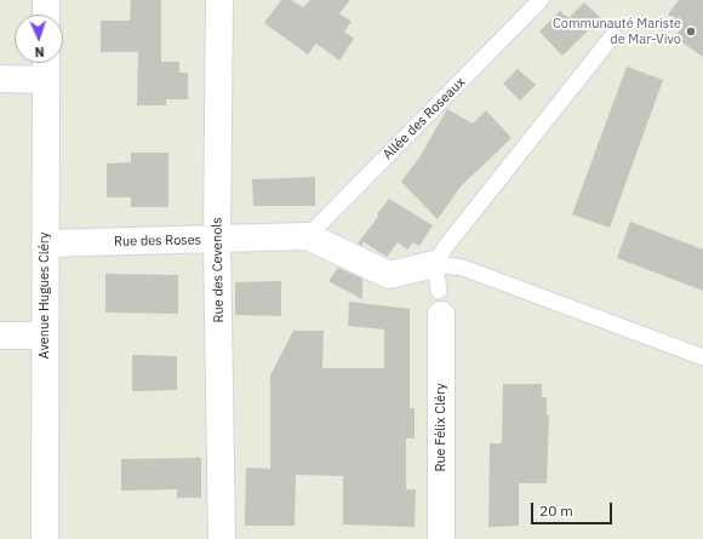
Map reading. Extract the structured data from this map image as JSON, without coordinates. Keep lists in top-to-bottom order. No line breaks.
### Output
{"streets":{"street":["Rue des Roses","Rue des Cevenols","Avenue Hugues Cléry","Rue Félix Cléry"],"lane":["Allée des Roseaux"]},"crossings":[["Allée des Roseaux","Rue des Roses"],["Rue des Roses","Rue des Cevenols"],["Rue des Roses","Avenue Hugues Cléry"]],"places":["Communauté Mariste de Mar-Vivo"],"scale_bar":"20 m","north":"bottom"}
